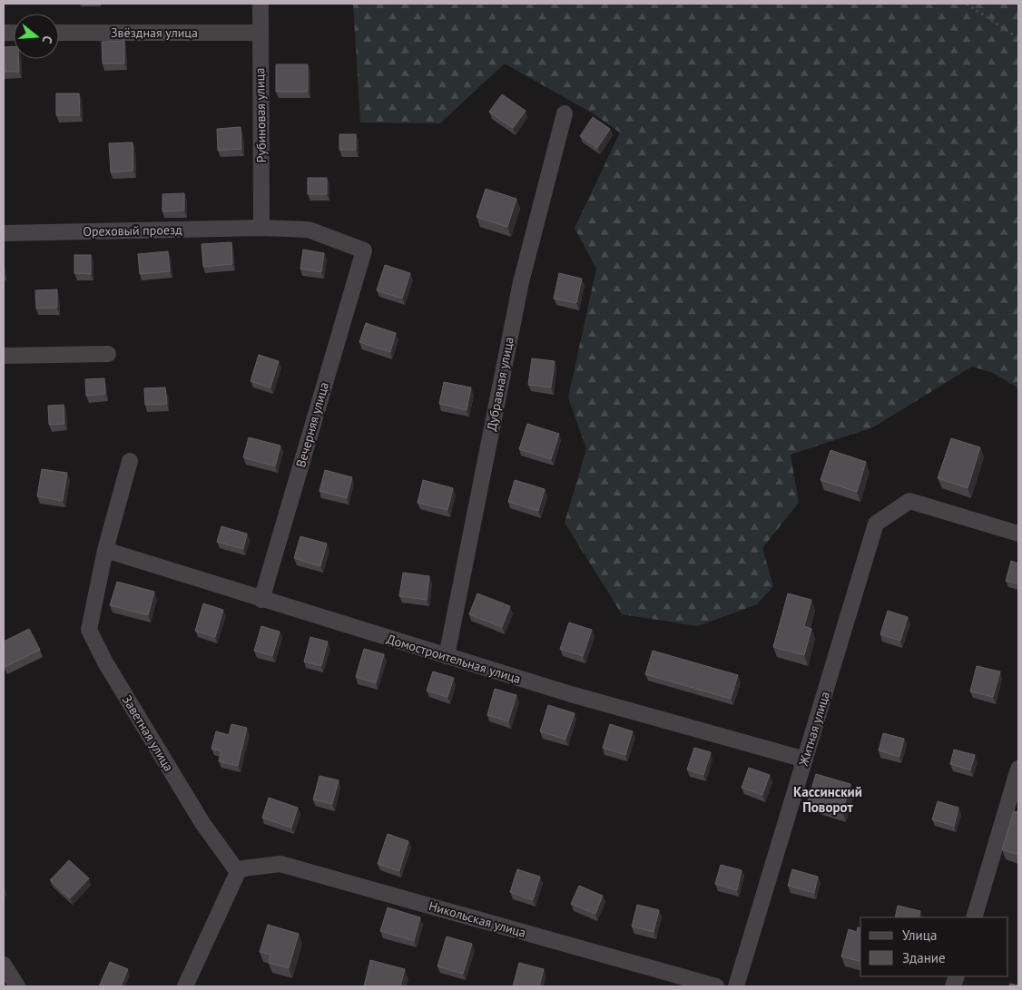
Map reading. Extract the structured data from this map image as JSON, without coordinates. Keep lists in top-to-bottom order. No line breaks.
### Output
{"streets":{"street":["Звёздная улица","Рубиновая улица","Ореховый проезд","Дубравная улица","Вечерняя улица","Домостроительная улица","Житная улица","Заветная улица","Никольская улица"]},"crossings":[["Звёздная улица","Рубиновая улица"],["Рубиновая улица","Ореховый проезд"],["Ореховый проезд","Вечерняя улица"],["Дубравная улица","Домостроительная улица"],["Вечерняя улица","Домостроительная улица"],["Домостроительная улица","Житная улица"],["Домостроительная улица","Заветная улица"],["Заветная улица","Никольская улица"]],"districts":["Кассинский Поворот"],"legend":["Улица","Здание"],"north":"right"}
